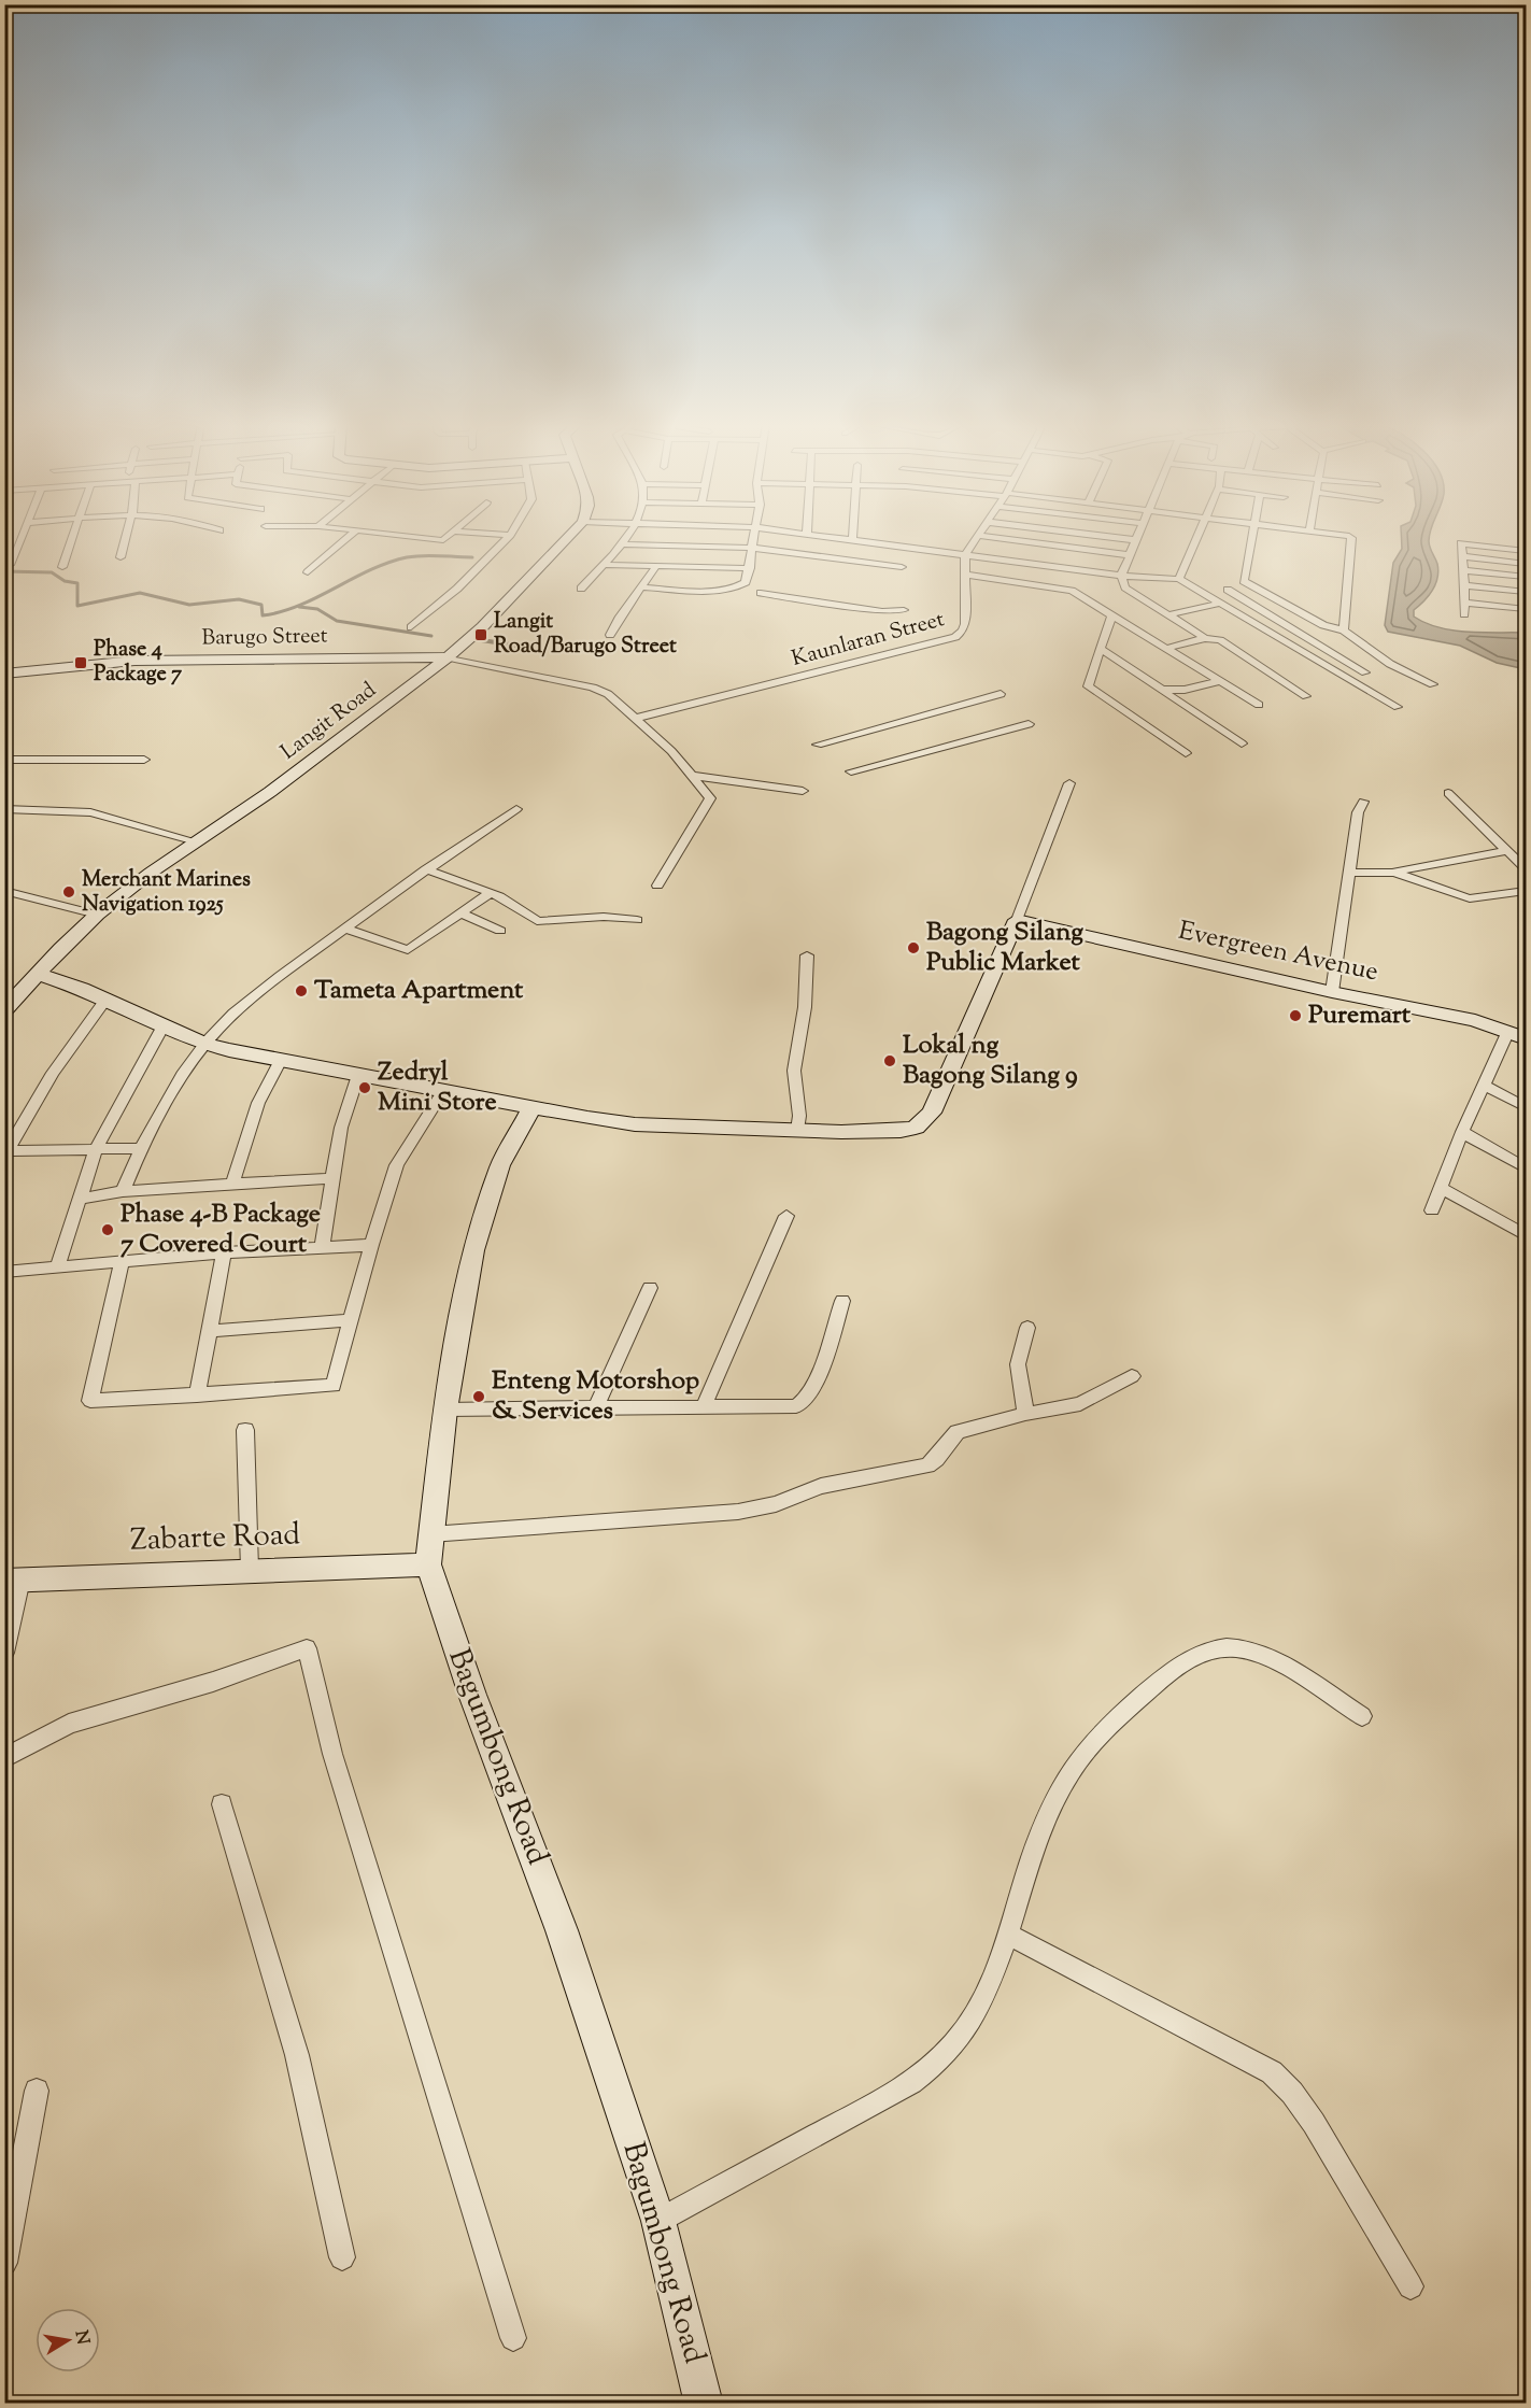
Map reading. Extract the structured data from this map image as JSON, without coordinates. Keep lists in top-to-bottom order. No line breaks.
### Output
{"streets":{"street":["Barugo Street","Kaunlaran Street","Langit Road","Evergreen Avenue","Zabarte Road","Bagumbong Road"]},"crossings":[["Barugo Street","Langit Road"],["Zabarte Road","Bagumbong Road"]],"places":{"transit":["Langit Road/Barugo Street","Phase 4 Package 7"],"other":["Merchant Marines Navigation 1925","Bagong Silang Public Market","Tameta Apartment","Puremart","Lokal ng Bagong Silang 9","Zedryl Mini Store","Phase 4-B Package 7 Covered Court","Enteng Motorshop & Services"]},"north":"right"}
